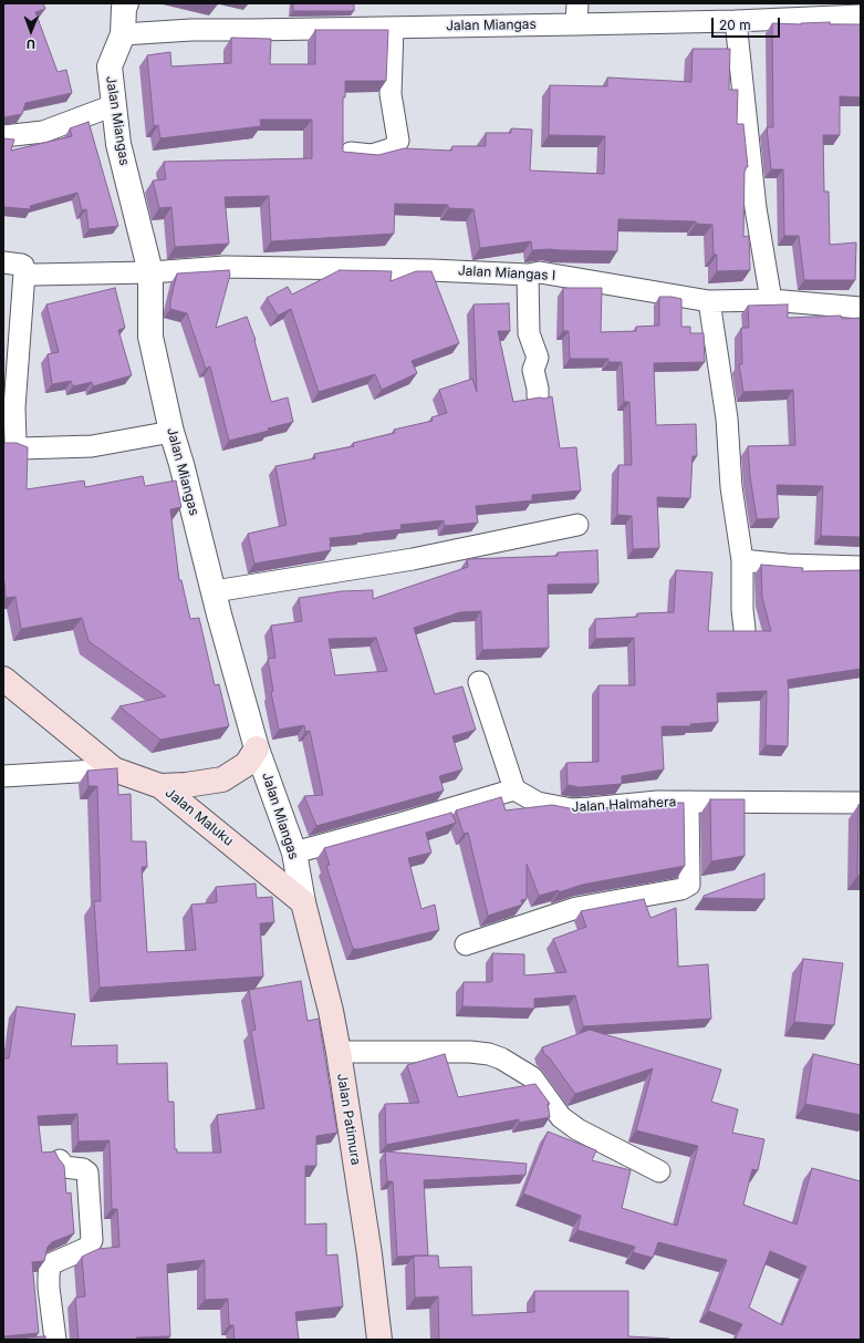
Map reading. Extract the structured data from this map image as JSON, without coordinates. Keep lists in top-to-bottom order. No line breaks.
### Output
{"streets":{"main road":["Jalan Maluku","Jalan Patimura"],"street":["Jalan Miangas","Jalan Miangas I","Jalan Halmahera"]},"crossings":[["Jalan Miangas","Jalan Miangas I"],["Jalan Miangas","Jalan Maluku"],["Jalan Miangas","Jalan Patimura"],["Jalan Maluku","Jalan Patimura"]],"scale_bar":"20 m","north":"bottom"}
